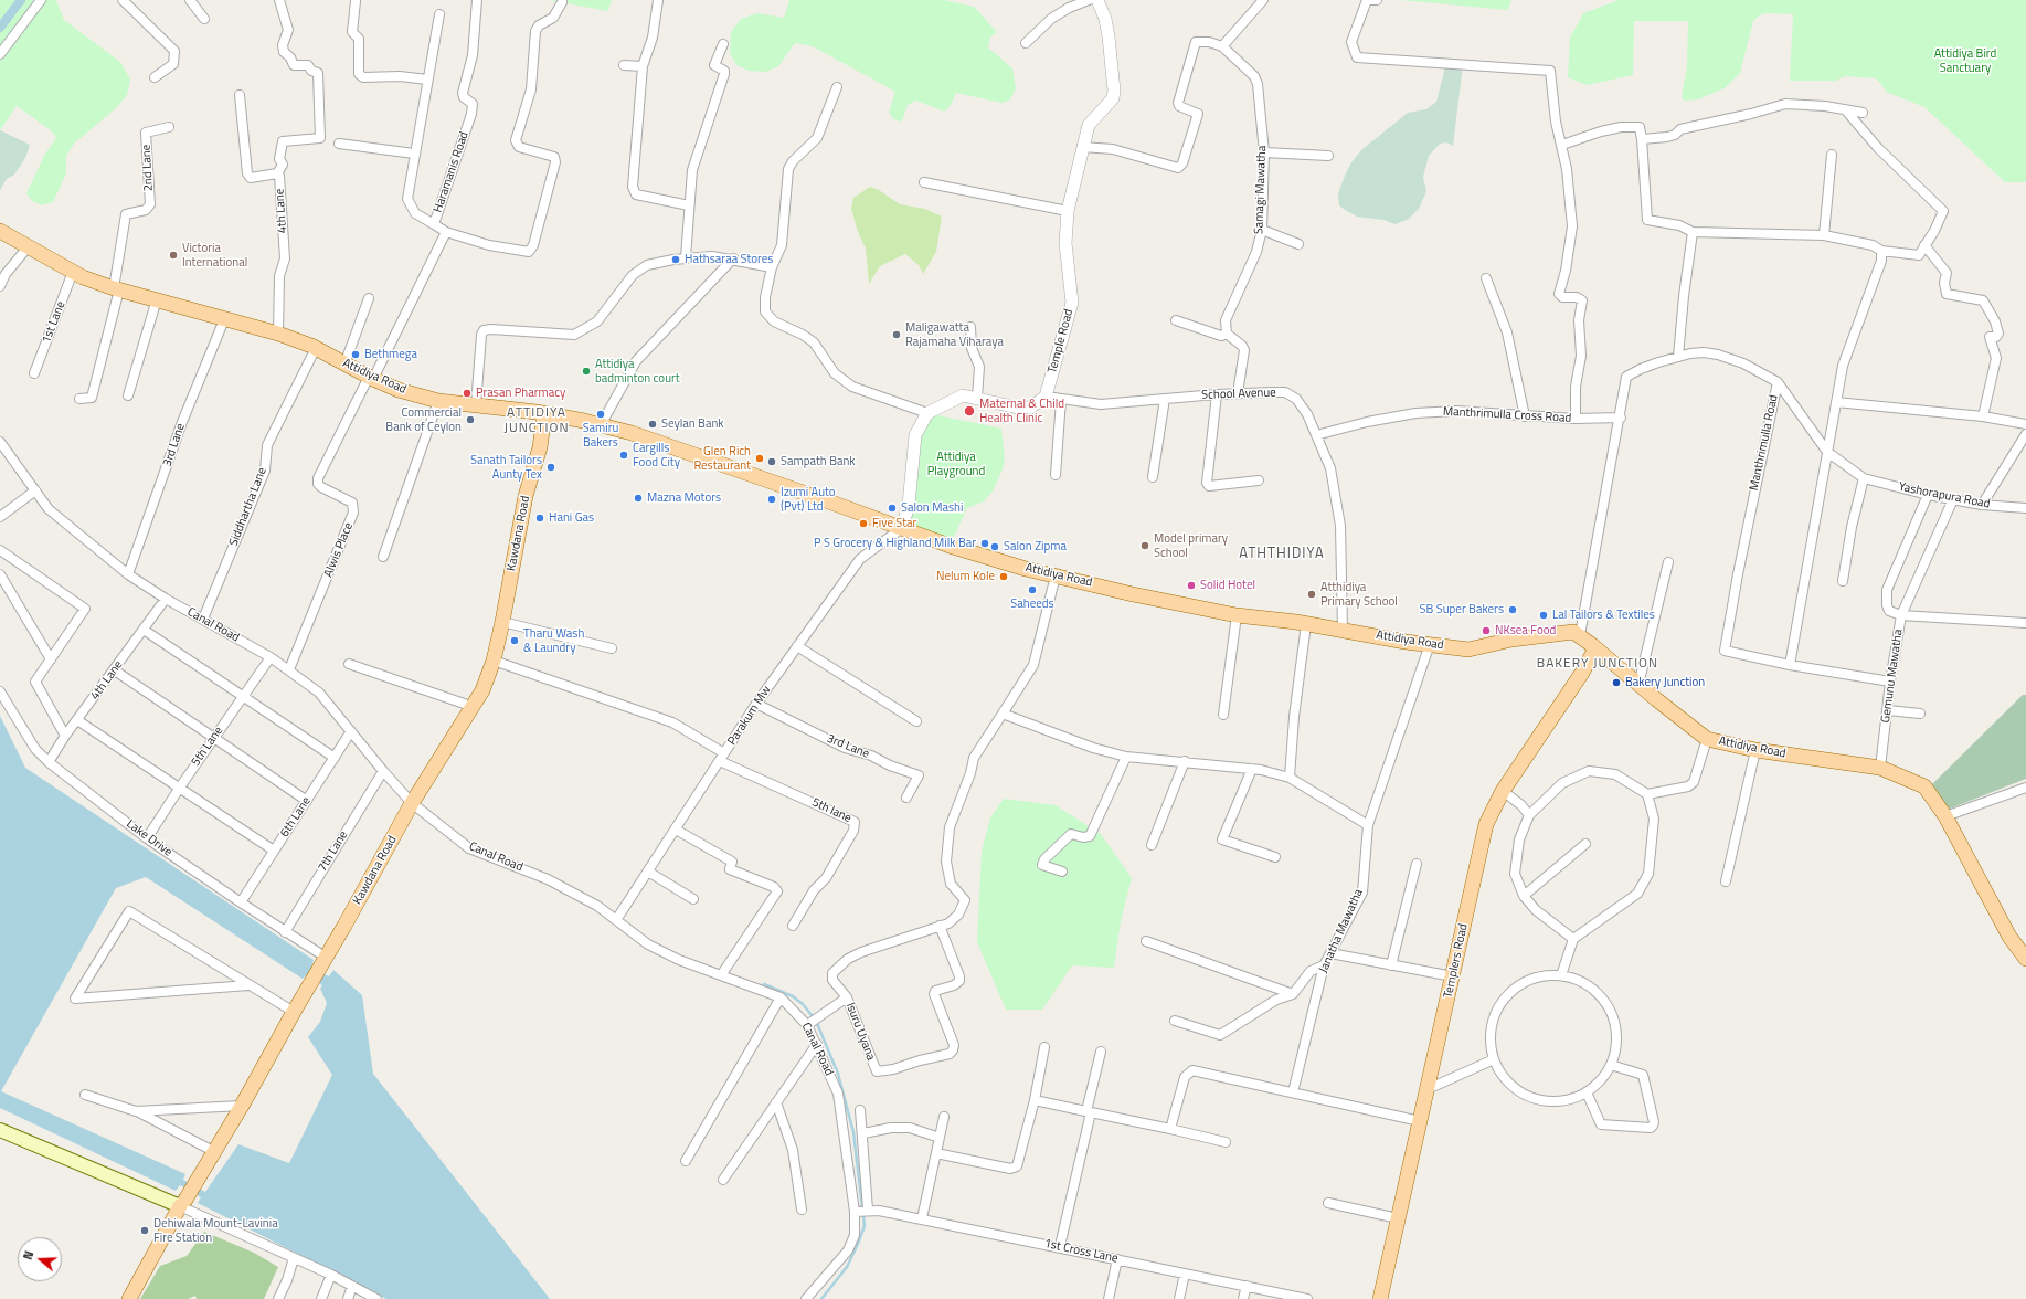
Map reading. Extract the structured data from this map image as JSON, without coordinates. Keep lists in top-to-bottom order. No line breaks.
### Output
{"streets":{"main road":["Attidiya Road","Kawdana Road","Templers Road"],"street":["2nd Lane","Haramanis Road","Samagi Mawatha","4th Lane","1st Lane","Temple Road","School Avenue","Manthrimulla Cross Road","Manthrimulla Road","3rd Lane","Yashorapura Road","Siddhartha Lane","Alwis Place","Canal Road","Gemunu Mawatha","Parakum Mw","5th Lane","5th lane","6th Lane","Lake Drive","7th Lane","Janatha Mawatha","Isuru Uyana","1st Cross Lane"]},"crossings":[["2nd Lane","Attidiya Road"],["Haramanis Road","Attidiya Road"],["Haramanis Road","Alwis Place"],["4th Lane","Attidiya Road"],["4th Lane","Canal Road"],["4th Lane","Lake Drive"],["1st Lane","Attidiya Road"],["Temple Road","School Avenue"],["Attidiya Road","School Avenue"],["Attidiya Road","Manthrimulla Road"],["Attidiya Road","3rd Lane"],["Attidiya Road","Siddhartha Lane"],["Attidiya Road","Kawdana Road"],["Attidiya Road","Alwis Place"],["Attidiya Road","Gemunu Mawatha"],["Attidiya Road","Parakum Mw"],["Attidiya Road","Janatha Mawatha"],["Attidiya Road","Templers Road"],["School Avenue","Manthrimulla Cross Road"],["Manthrimulla Cross Road","Manthrimulla Road"],["Manthrimulla Road","Gemunu Mawatha"],["3rd Lane","Canal Road"],["3rd Lane","Parakum Mw"],["Yashorapura Road","Gemunu Mawatha"],["Siddhartha Lane","Canal Road"],["Kawdana Road","Canal Road"],["Kawdana Road","Lake Drive"],["Alwis Place","Canal Road"],["Canal Road","Parakum Mw"],["Canal Road","5th Lane"],["Canal Road","6th Lane"],["Canal Road","7th Lane"],["Canal Road","1st Cross Lane"],["Parakum Mw","5th lane"],["5th Lane","Lake Drive"],["6th Lane","Lake Drive"],["Lake Drive","7th Lane"]],"districts":["ATTIDIYA JUNCTION","ATHTHIDIYA","BAKERY JUNCTION"],"parks":["Attidiya Bird Sanctuary","Attidiya Playground"],"places":["Victoria International","Hathsaraa Stores","Maligawatta Rajamaha Viharaya","Bethmega","Attidiya badminton court","Prasan Pharmacy","Maternal & Child Health Clinic","Samiru Bakers","Commercial Bank of Ceylon","Seylan Bank","Cargills Food City","Glen Rich Restaurant","Sampath Bank","Sanath Tailors Aunty Tex","Mazna Motors","Izumi Auto (Pvt) Ltd","Salon Mashi","Hani Gas","Five Star","P S Grocery & Highland Milk Bar","Model primary School","Salon Zipma","Nelum Kole","Solid Hotel","Saheeds","Atthidiya Primary School","SB Super Bakers","Lal Tailors & Textiles","NKsea Food","Tharu Wash & Laundry","Bakery Junction","Dehiwala Mount-Lavinia Fire Station"],"north":"left"}
